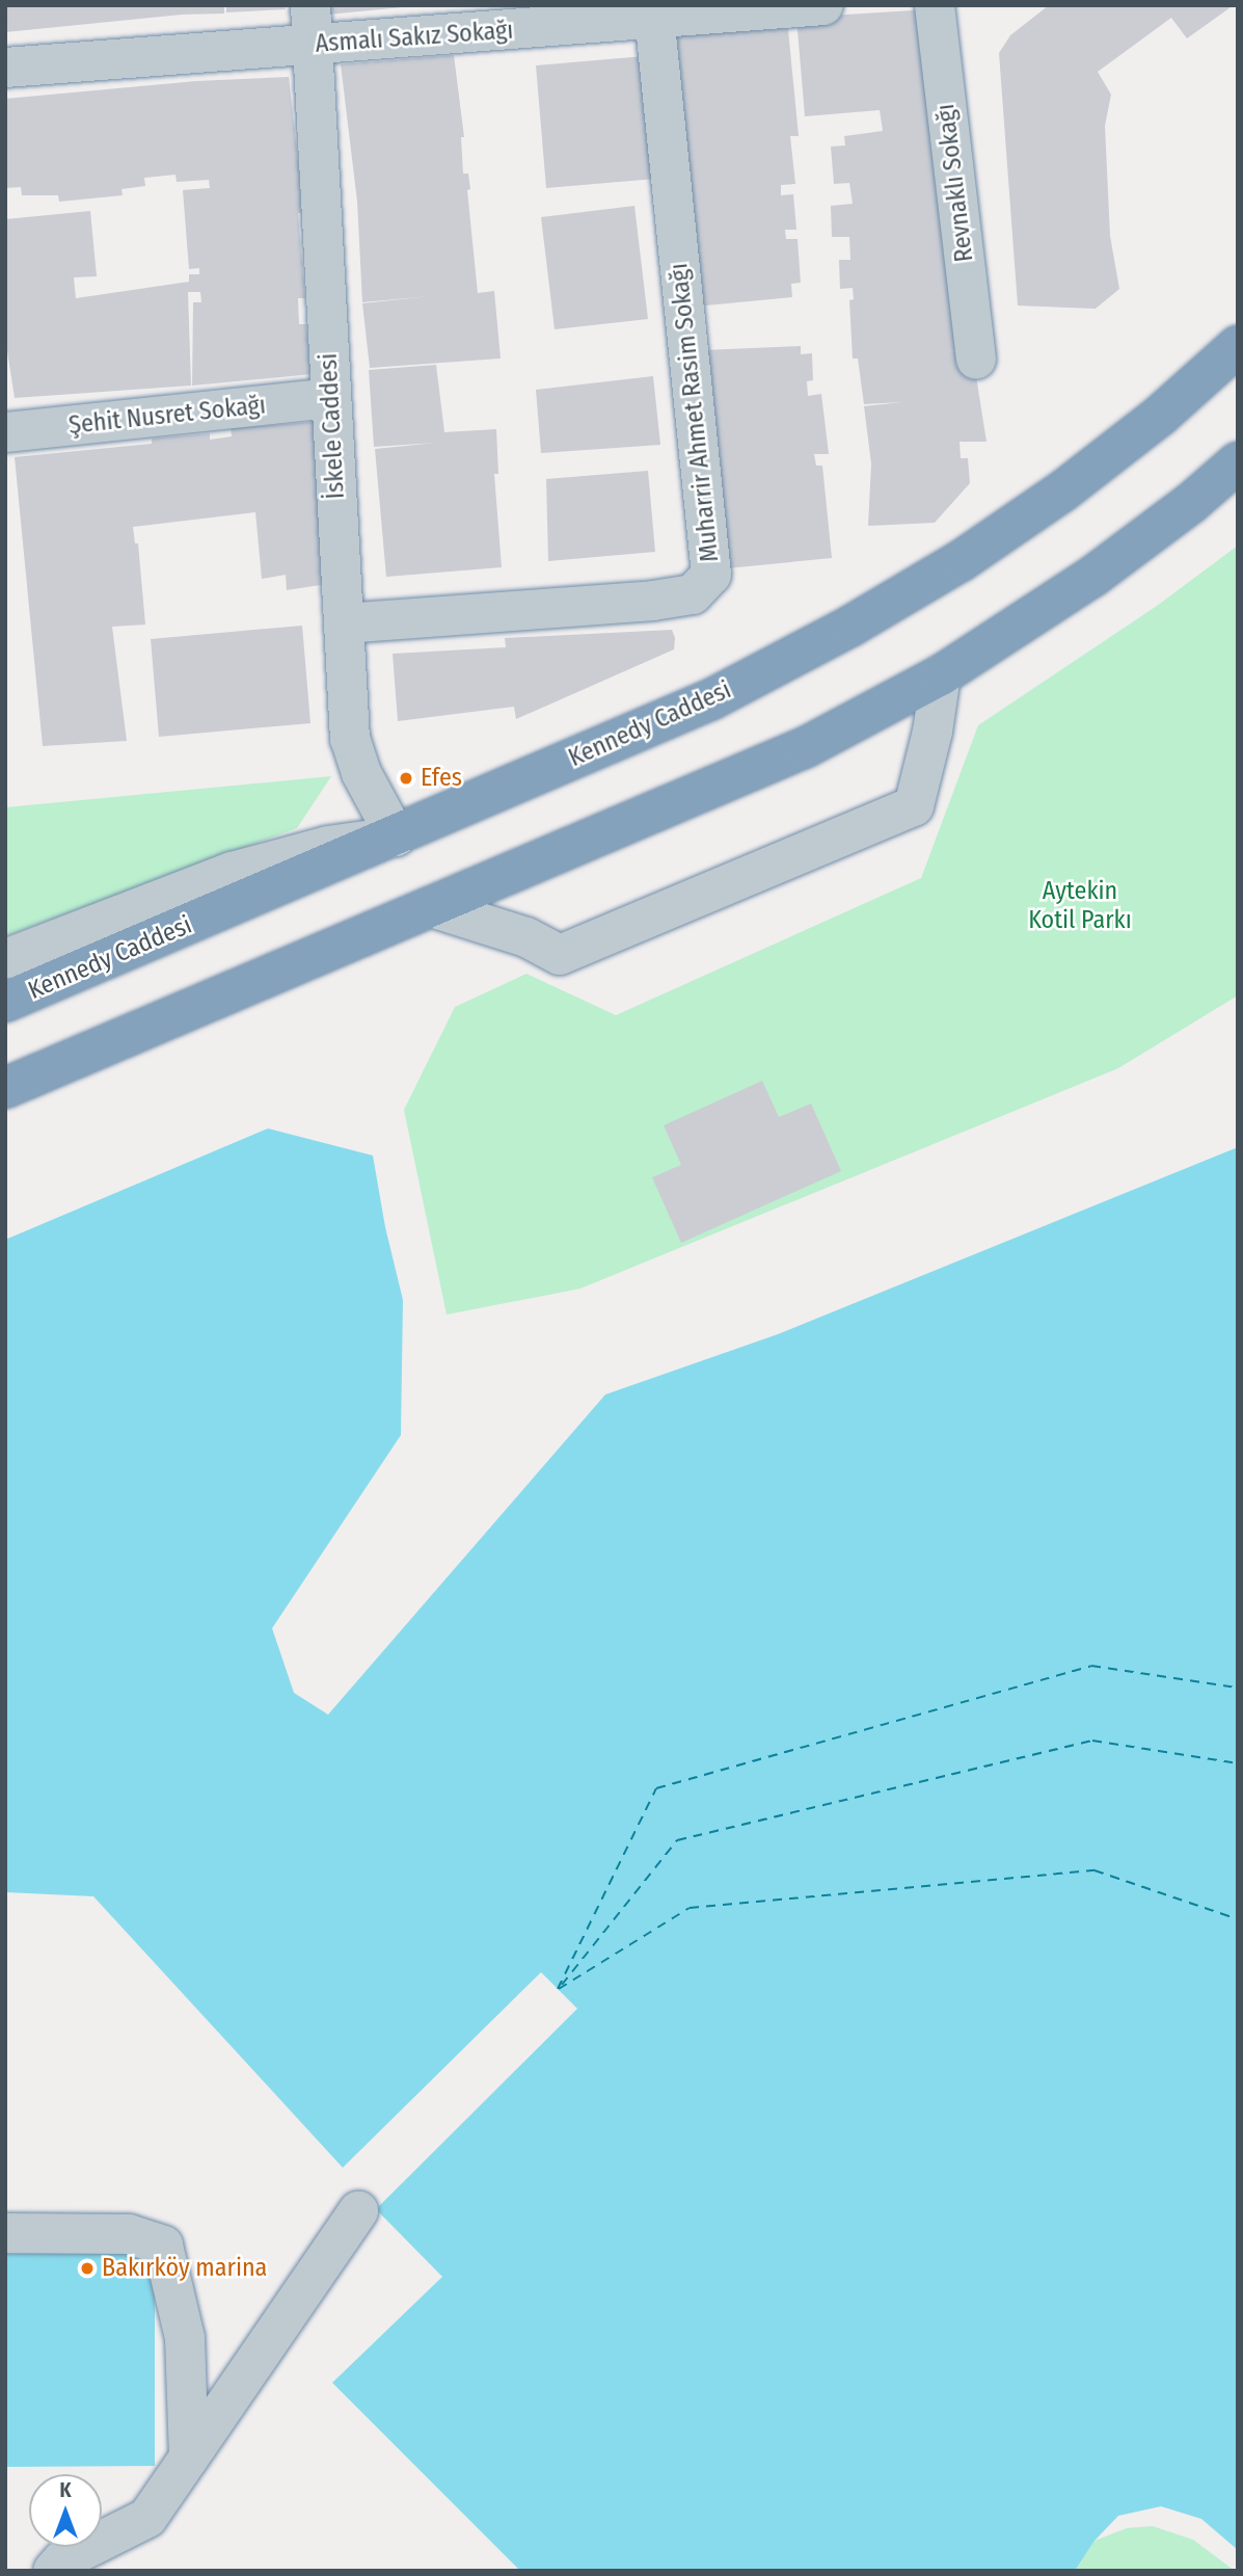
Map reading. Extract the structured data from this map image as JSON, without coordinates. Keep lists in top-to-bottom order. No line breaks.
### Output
{"streets":{"highway":["Kennedy Caddesi"],"street":["Asmalı Sakız Sokağı","Revnaklı Sokağı","Muharrir Ahmet Rasim Sokağı","Şehit Nusret Sokağı","İskele Caddesi"]},"crossings":[["Asmalı Sakız Sokağı","Muharrir Ahmet Rasim Sokağı"],["Asmalı Sakız Sokağı","İskele Caddesi"],["Muharrir Ahmet Rasim Sokağı","İskele Caddesi"],["Şehit Nusret Sokağı","İskele Caddesi"],["İskele Caddesi","Kennedy Caddesi"]],"parks":["Aytekin Kotil Parkı"],"places":["Efes","Bakırköy marina"],"north":"top"}
